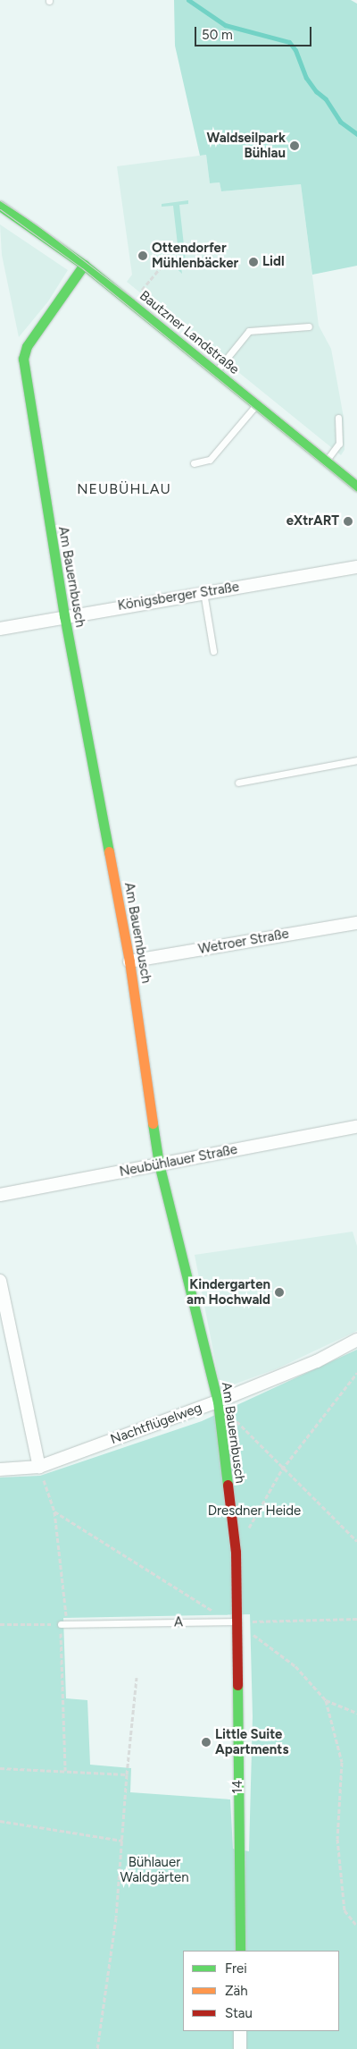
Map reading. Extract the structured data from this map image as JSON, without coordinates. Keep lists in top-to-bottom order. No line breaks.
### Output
{"streets":{"street":["Bautzner Landstraße","Am Bauernbusch","Königsberger Straße","Wetroer Straße","Neubühlauer Straße","Nachtflügelweg","14"],"lane":["A"]},"crossings":[["Bautzner Landstraße","Am Bauernbusch"],["Am Bauernbusch","Königsberger Straße"],["Am Bauernbusch","Wetroer Straße"],["Am Bauernbusch","Neubühlauer Straße"],["Am Bauernbusch","Nachtflügelweg"],["Am Bauernbusch","A"],["Am Bauernbusch","14"],["A","14"]],"districts":["NEUBÜHLAU"],"parks":["Dresdner Heide","Bühlauer Waldgärten"],"places":["Waldseilpark Bühlau","Ottendorfer Mühlenbäcker","Lidl","eXtrART","Kindergarten am Hochwald","Little Suite Apartments"],"legend":["Frei","Zäh","Stau"],"scale_bar":"50 m"}
